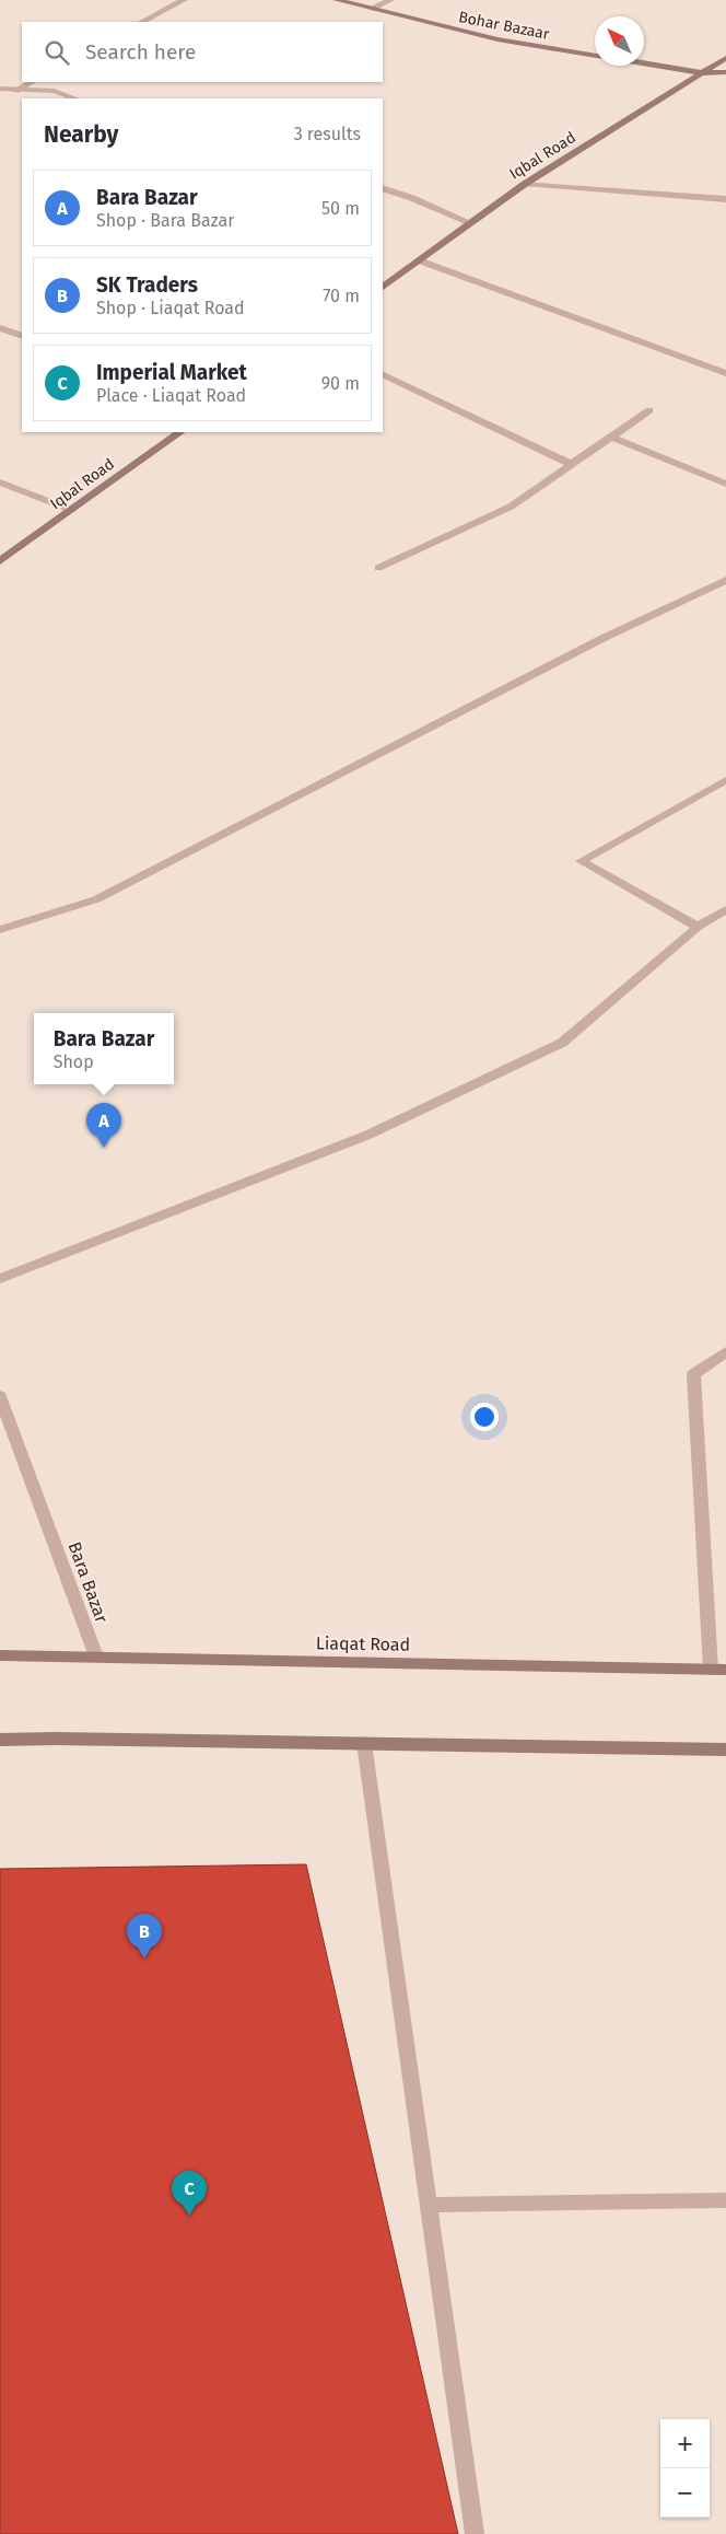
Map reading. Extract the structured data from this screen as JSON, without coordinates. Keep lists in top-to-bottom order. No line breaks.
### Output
{"streets":{"street":["Bohar Bazaar","Iqbal Road","Bara Bazar","Liaqat Road"]},"crossings":[["Bohar Bazaar","Iqbal Road"],["Bara Bazar","Liaqat Road"]],"north":"top left","page":{"search":"Search here","heading":["Nearby","3 results"],"list":[{"mark":"A","name":"Bara Bazar","note":"Shop · Bara Bazar","value":"50 m"},{"mark":"B","name":"SK Traders","note":"Shop · Liaqat Road","value":"70 m"},{"mark":"C","name":"Imperial Market","note":"Place · Liaqat Road","value":"90 m"}],"popup":["Bara Bazar","Shop"],"pins":["A","B","C"],"map_buttons":["+","−"]}}
